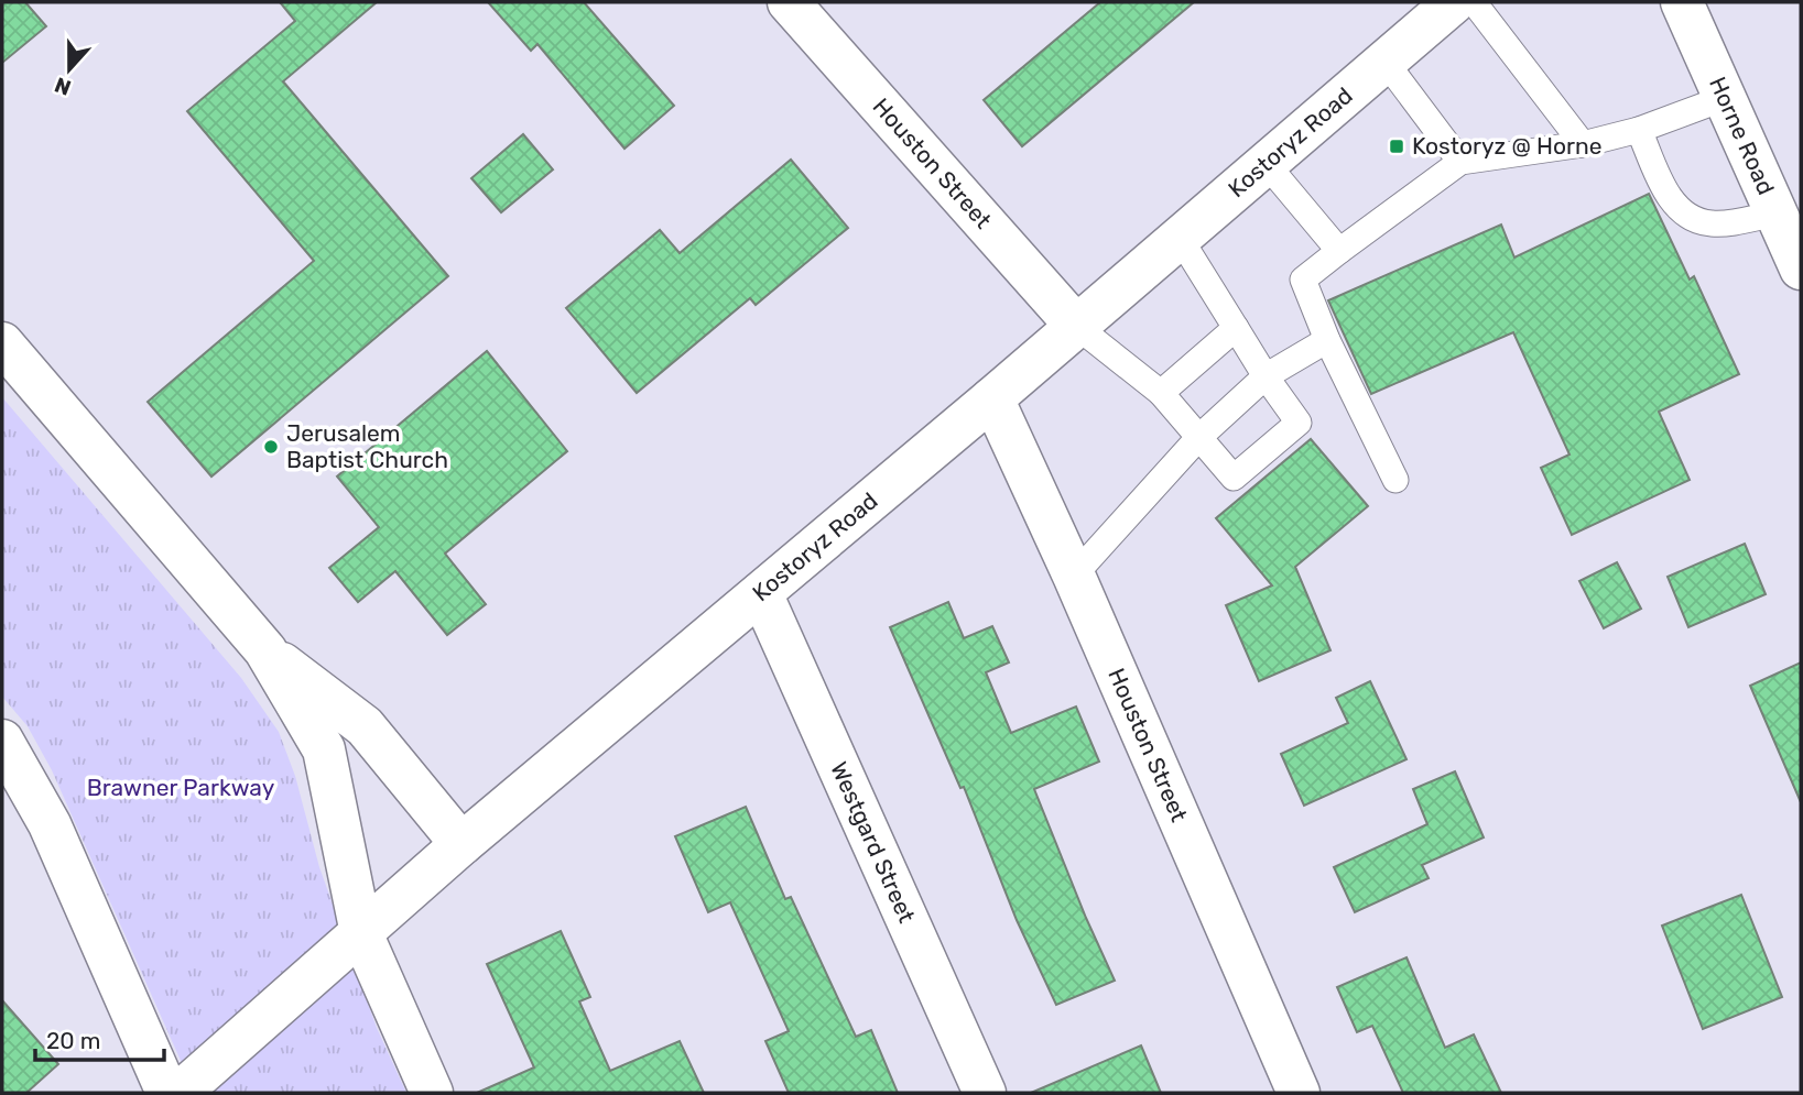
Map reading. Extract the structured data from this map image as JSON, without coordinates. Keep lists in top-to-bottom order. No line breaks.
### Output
{"streets":{"street":["Horne Road","Kostoryz Road","Houston Street","Westgard Street"]},"crossings":[["Kostoryz Road","Houston Street"],["Kostoryz Road","Westgard Street"]],"parks":["Brawner Parkway"],"places":{"transit":["Kostoryz @ Horne"],"other":["Jerusalem Baptist Church"]},"scale_bar":"20 m","north":"bottom"}
